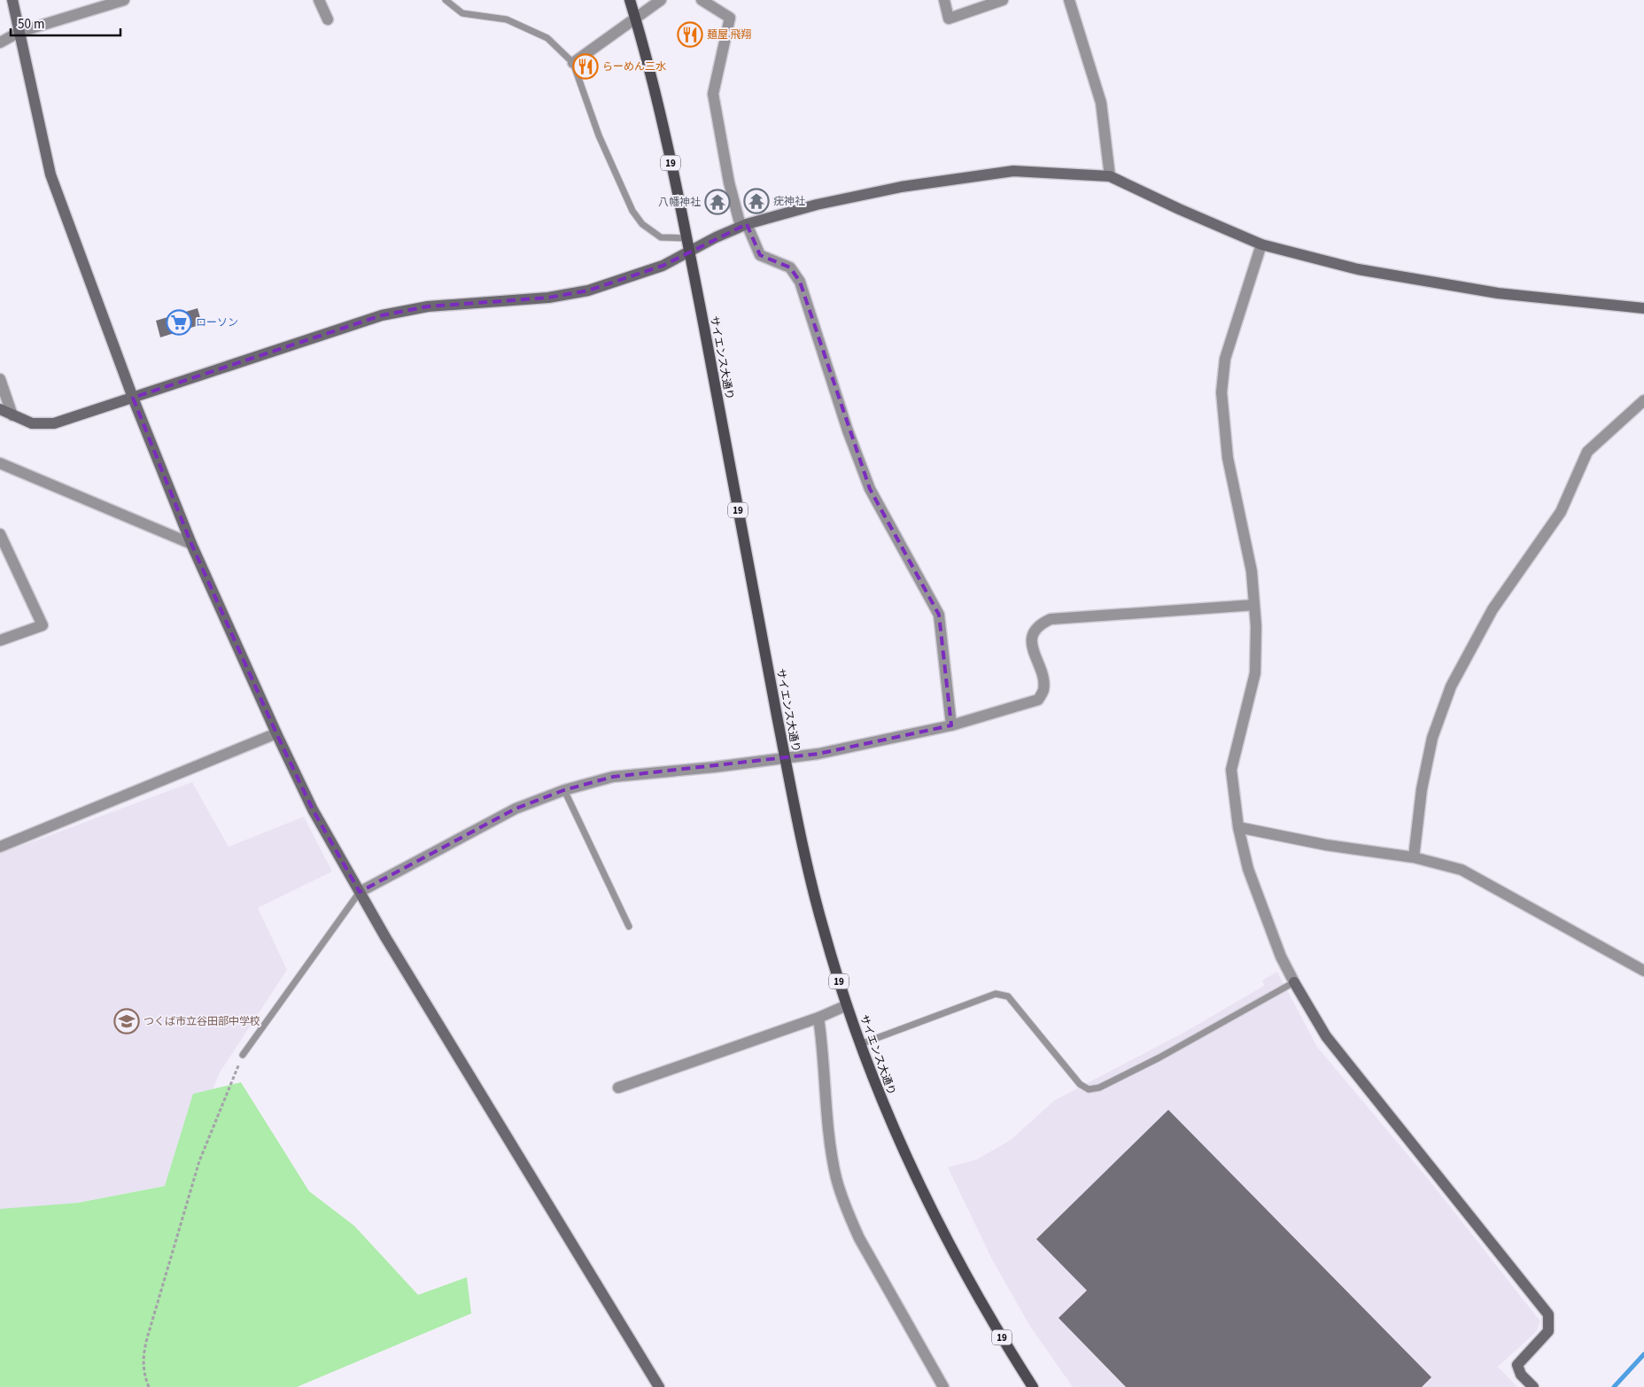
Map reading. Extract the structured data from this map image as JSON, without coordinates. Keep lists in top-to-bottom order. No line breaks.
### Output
{"streets":{"main road":["19","サイエンス大通り"]},"places":{"restaurant":["麺屋 飛翔","らーめん三水"],"temple":["疣神社","八幡神社"],"supermarket":["ローソン"],"school or university":["つくば市立谷田部中学校"]},"scale_bar":"50 m"}
